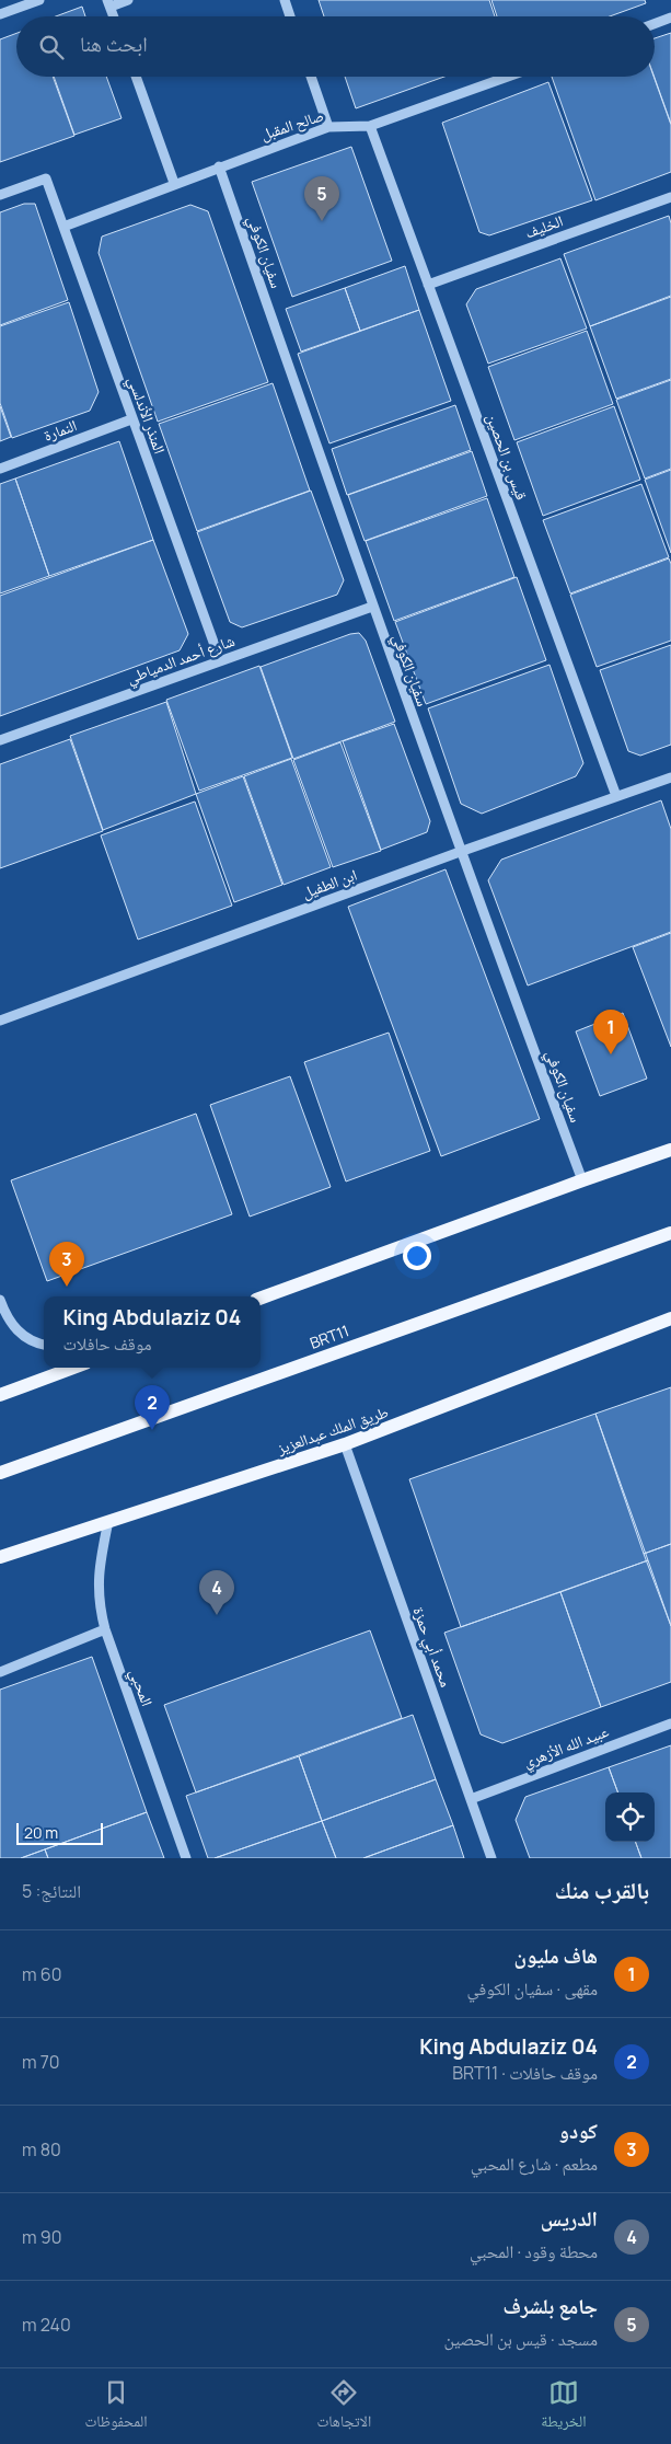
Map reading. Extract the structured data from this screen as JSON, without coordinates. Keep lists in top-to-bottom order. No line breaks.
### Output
{"streets":{"main road":["BRT11","طريق الملك عبدالعزيز"],"street":["صالح المقبل","الخليف","سفيان الكوفي","المنذر الأندلسي","النمارة","قيس بن الحصين","شارع أحمد الدمياطي","ابن الطفيل","محمد أبي حمزة","المحبي","عبيد الله الأزهري"]},"crossings":[["صالح المقبل","سفيان الكوفي"],["صالح المقبل","المنذر الأندلسي"],["صالح المقبل","قيس بن الحصين"],["الخليف","قيس بن الحصين"],["سفيان الكوفي","شارع أحمد الدمياطي"],["سفيان الكوفي","ابن الطفيل"],["المنذر الأندلسي","النمارة"],["المنذر الأندلسي","شارع أحمد الدمياطي"],["قيس بن الحصين","ابن الطفيل"],["طريق الملك عبدالعزيز","محمد أبي حمزة"],["طريق الملك عبدالعزيز","المحبي"],["محمد أبي حمزة","عبيد الله الأزهري"]],"scale_bar":"20 m","page":{"search":"ابحث هنا","pins":["5","1","3","2","4"],"popup":["King Abdulaziz 04","موقف حافلات"],"scale":"20 m","heading":["بالقرب منك","النتائج: 5"],"list":[{"mark":"1","name":"هاف مليون","note":"مقهى · سفيان الكوفي","value":"60 m"},{"mark":"2","name":"King Abdulaziz 04","note":"موقف حافلات · BRT11","value":"70 m"},{"mark":"3","name":"كودو","note":"مطعم · شارع المحبي","value":"80 m"},{"mark":"4","name":"الدريس","note":"محطة وقود · المحبي","value":"90 m"},{"mark":"5","name":"جامع بلشرف","note":"مسجد · قيس بن الحصين","value":"240 m"}],"nav":["الخريطة","الاتجاهات","المحفوظات"]}}
